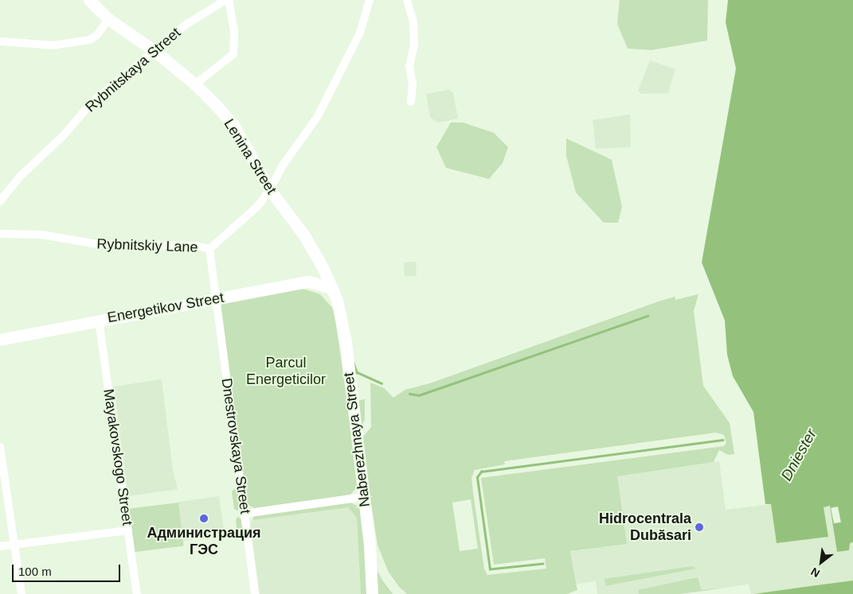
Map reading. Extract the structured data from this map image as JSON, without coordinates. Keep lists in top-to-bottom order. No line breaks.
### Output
{"streets":{"street":["Rybnitskaya Street","Lenina Street","Rybnitskiy Lane","Energetikov Street","Naberezhnaya Street","Dnestrovskaya Street","Mayakovskogo Street"]},"crossings":[["Rybnitskaya Street","Lenina Street"],["Lenina Street","Rybnitskiy Lane"],["Lenina Street","Energetikov Street"],["Lenina Street","Naberezhnaya Street"],["Rybnitskiy Lane","Dnestrovskaya Street"],["Energetikov Street","Naberezhnaya Street"],["Energetikov Street","Dnestrovskaya Street"],["Energetikov Street","Mayakovskogo Street"]],"water":["Dniester"],"parks":["Parcul Energeticilor"],"places":["Администрация ГЭС","Hidrocentrala Dubăsari"],"scale_bar":"100 m","north":"bottom left"}
